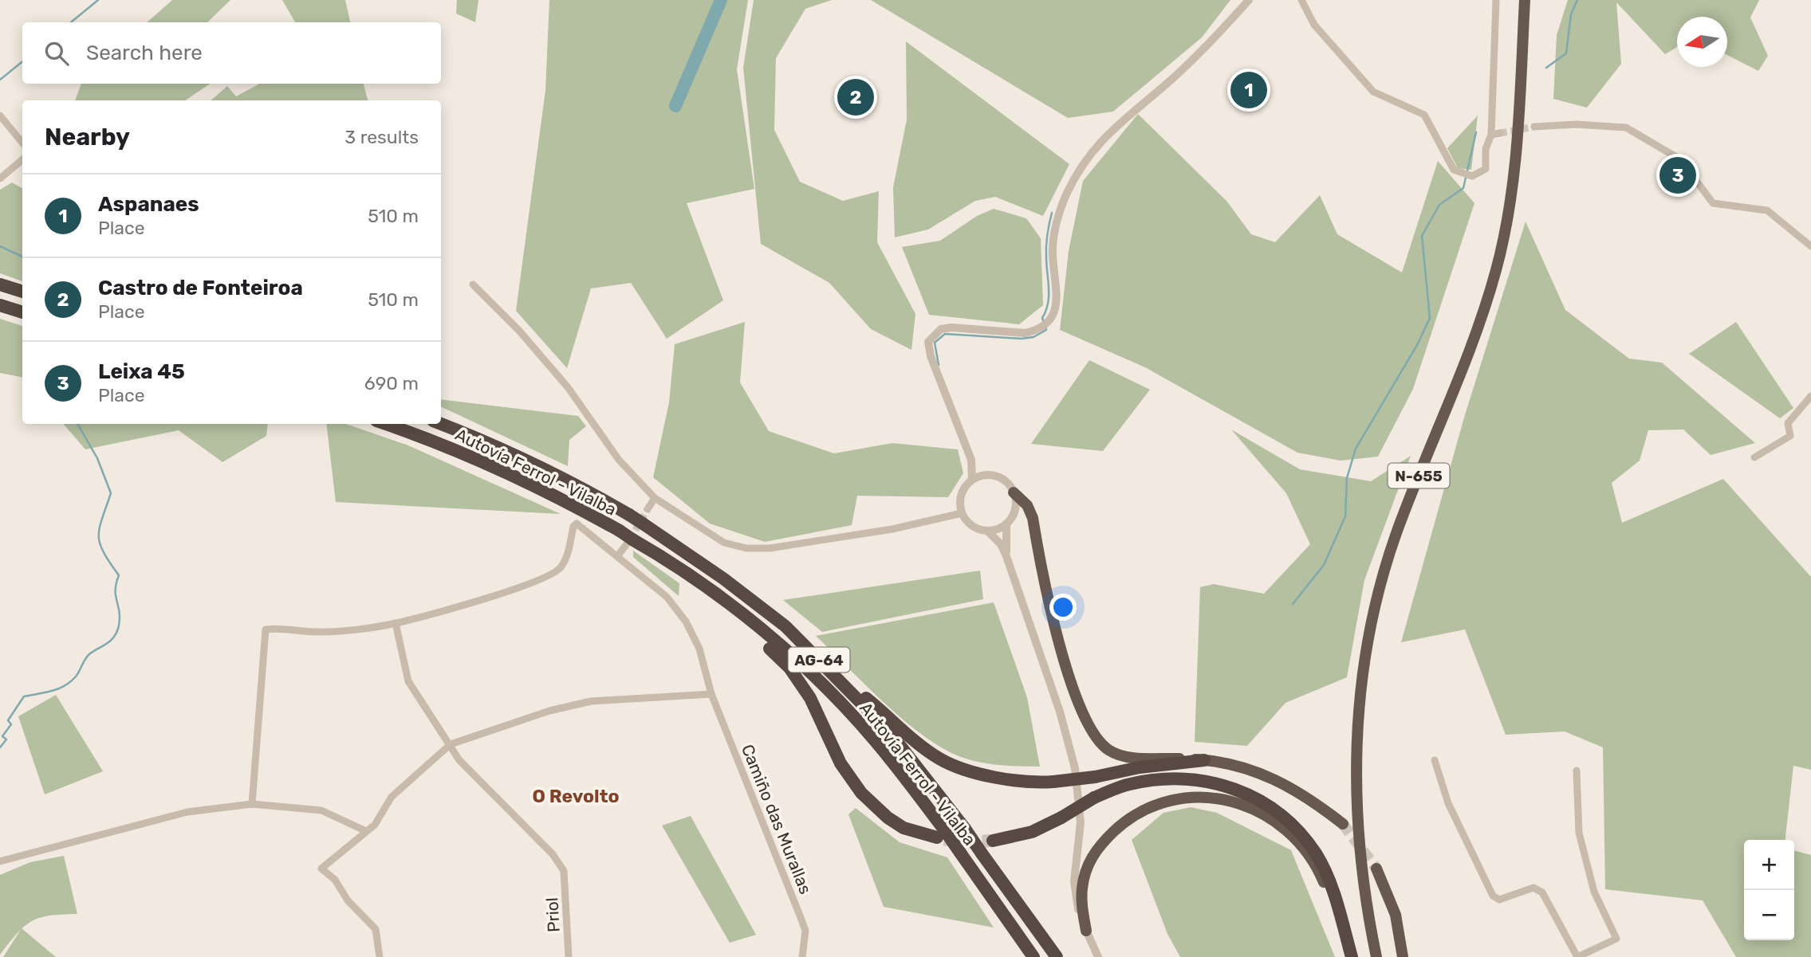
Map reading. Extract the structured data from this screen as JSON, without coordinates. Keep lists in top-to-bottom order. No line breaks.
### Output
{"streets":{"highway":["Autovía Ferrol - Vilalba","N-655","AG-64"],"street":["Camiño das Murallas","Priol"]},"districts":["O Revolto"],"north":"left","page":{"search":"Search here","pins":["1","2","3"],"heading":["Nearby","3 results"],"list":[{"mark":"1","name":"Aspanaes","note":"Place","value":"510 m"},{"mark":"2","name":"Castro de Fonteiroa","note":"Place","value":"510 m"},{"mark":"3","name":"Leixa 45","note":"Place","value":"690 m"}],"map_buttons":["+","−"]}}
